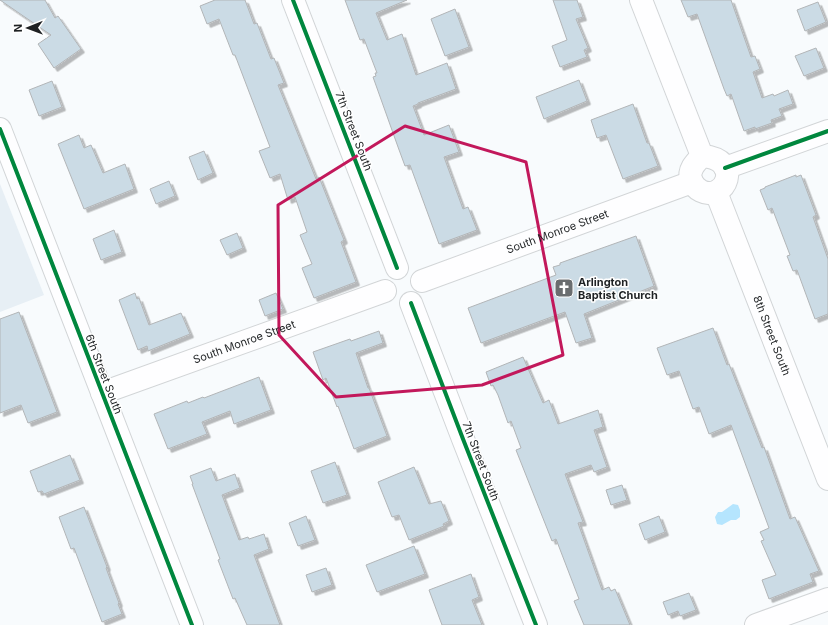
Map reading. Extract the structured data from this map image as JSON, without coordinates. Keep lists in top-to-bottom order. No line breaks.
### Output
{"streets":{"street":["7th Street South","South Monroe Street","8th Street South","6th Street South"]},"crossings":[["7th Street South","South Monroe Street"],["South Monroe Street","8th Street South"],["South Monroe Street","6th Street South"]],"places":{"church":["Arlington Baptist Church"]},"north":"left"}
